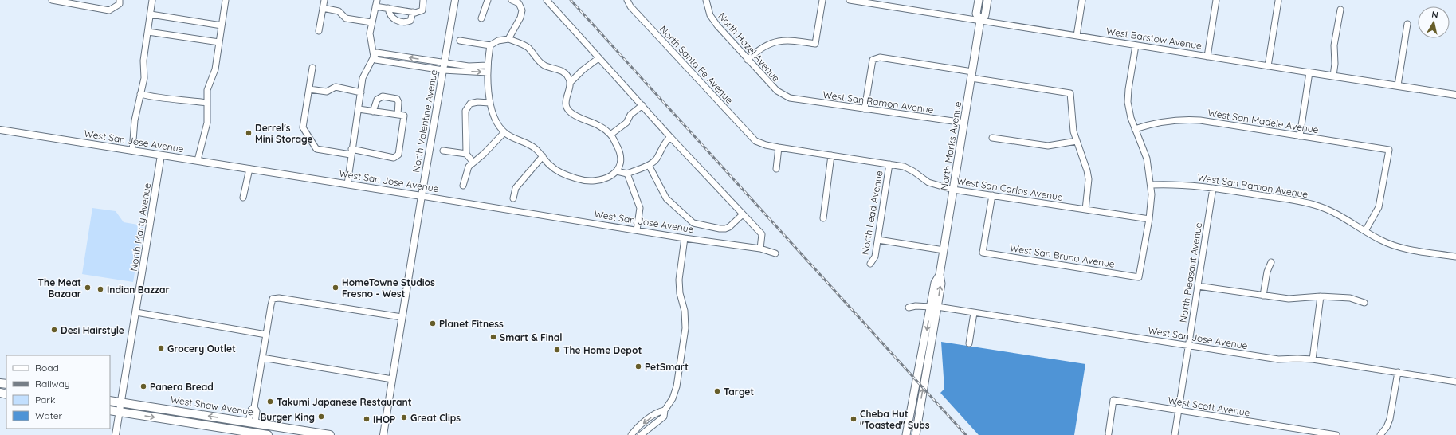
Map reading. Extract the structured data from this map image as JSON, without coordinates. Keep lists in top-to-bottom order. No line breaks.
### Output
{"streets":{"main road":["North Marks Avenue","West Shaw Avenue"],"street":["West Barstow Avenue","North Hazel Avenue","North Santa Fe Avenue","West San Ramon Avenue","North Valentine Avenue","West San Madele Avenue","West San Jose Avenue","West San Carlos Avenue","North Lead Avenue","North Marty Avenue","West San Bruno Avenue","North Pleasant Avenue","West Scott Avenue"]},"crossings":[["West Barstow Avenue","North Marks Avenue"],["North Hazel Avenue","West San Ramon Avenue"],["North Santa Fe Avenue","West San Carlos Avenue"],["West San Ramon Avenue","West San Madele Avenue"],["West San Ramon Avenue","North Marks Avenue"],["West San Ramon Avenue","North Pleasant Avenue"],["North Valentine Avenue","West San Jose Avenue"],["West San Jose Avenue","North Marks Avenue"],["West San Jose Avenue","North Marty Avenue"],["West San Jose Avenue","North Pleasant Avenue"],["North Marks Avenue","West San Carlos Avenue"],["West San Carlos Avenue","North Lead Avenue"],["West San Carlos Avenue","West San Bruno Avenue"],["North Marty Avenue","West Shaw Avenue"],["North Pleasant Avenue","West Scott Avenue"]],"places":["Derrel's Mini Storage","The Meat Bazaar","HomeTowne Studios Fresno - West","Indian Bazzar","Planet Fitness","Desi Hairstyle","Smart & Final","Grocery Outlet","The Home Depot","PetSmart","Panera Bread","Target","Takumi Japanese Restaurant","Burger King","Great Clips","IHOP","Cheba Hut \"Toasted\" Subs"],"legend":["Road","Railway","Park","Water"],"north":"top"}
